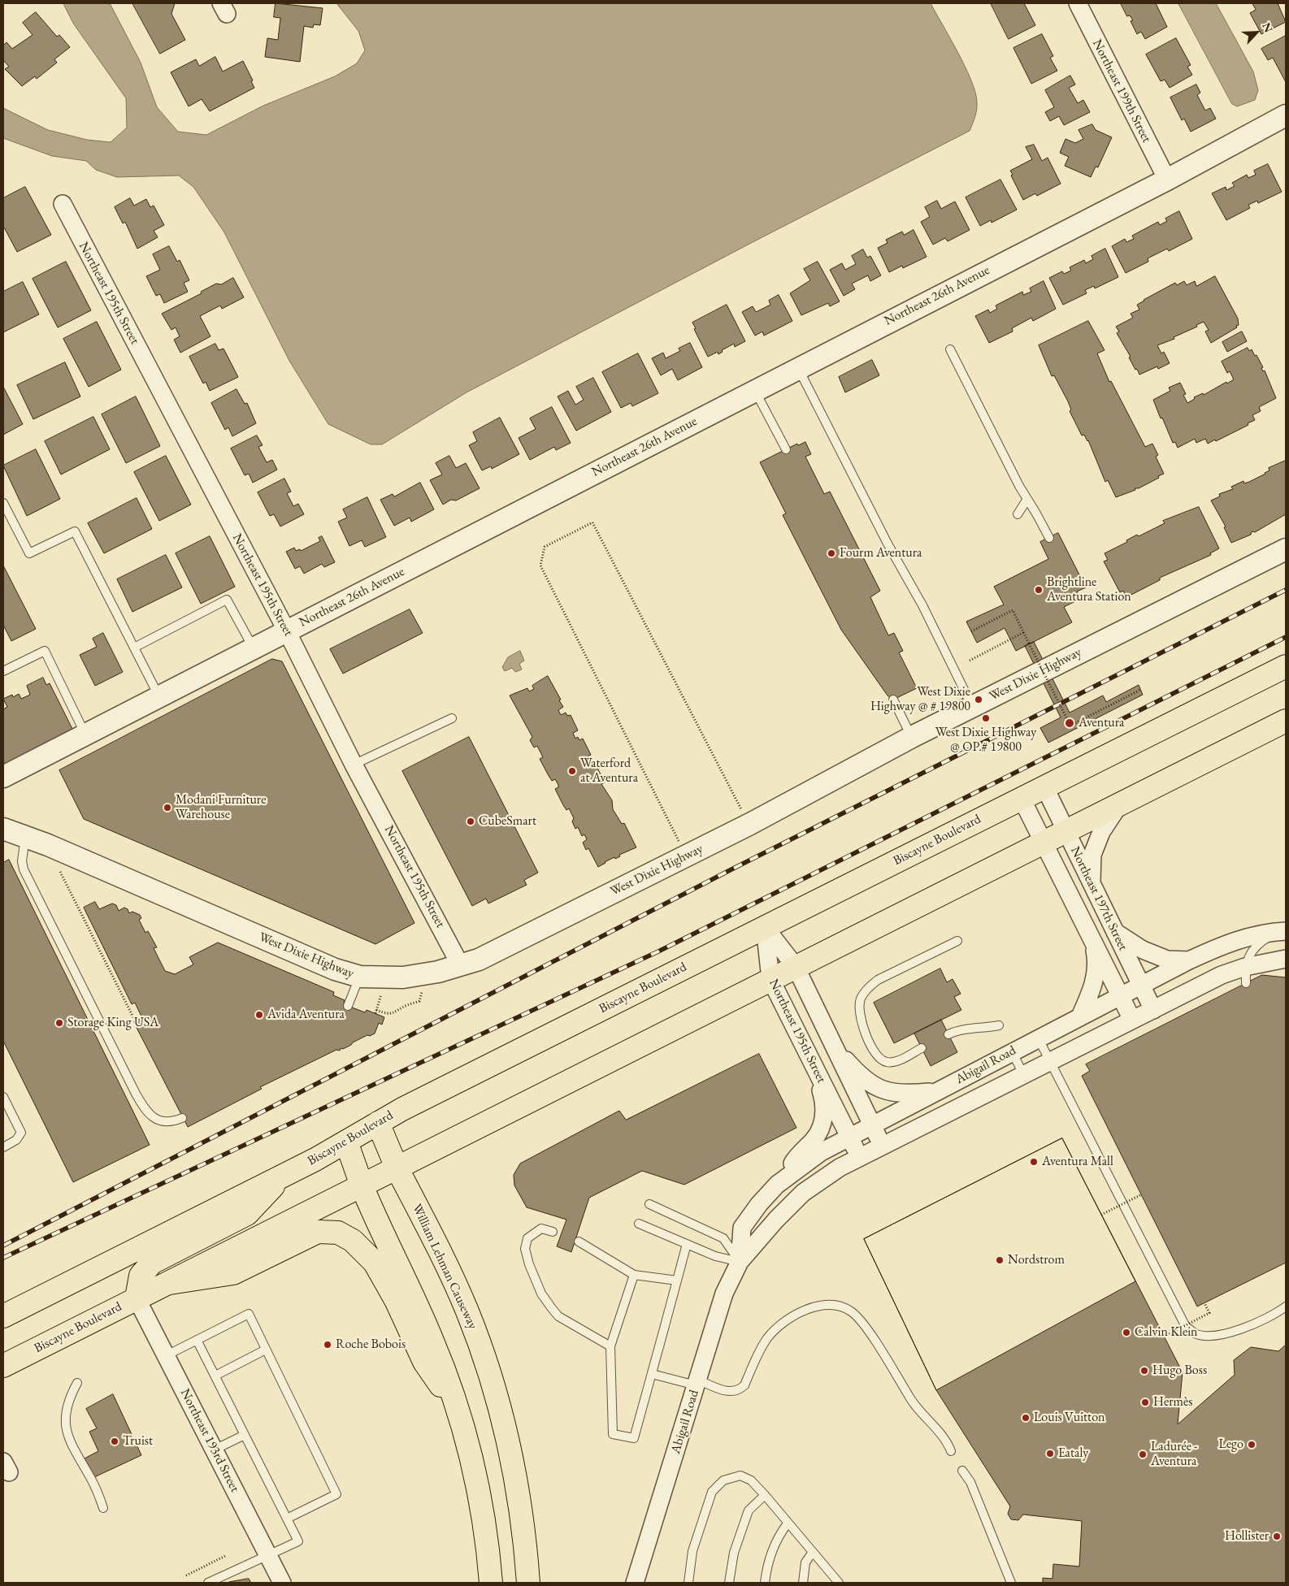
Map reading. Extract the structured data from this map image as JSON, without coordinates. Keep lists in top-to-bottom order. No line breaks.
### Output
{"streets":{"main road":["Biscayne Boulevard","William Lehman Causeway"],"street":["Northeast 199th Street","Northeast 195th Street","Northeast 26th Avenue","West Dixie Highway","Northeast 197th Street","Abigail Road","Northeast 193rd Street"]},"crossings":[["Northeast 199th Street","Northeast 26th Avenue"],["Northeast 195th Street","Northeast 26th Avenue"],["Northeast 195th Street","West Dixie Highway"],["Northeast 195th Street","Biscayne Boulevard"],["Northeast 195th Street","Abigail Road"],["Biscayne Boulevard","Northeast 197th Street"],["Biscayne Boulevard","William Lehman Causeway"],["Biscayne Boulevard","Northeast 193rd Street"],["Northeast 197th Street","Abigail Road"]],"places":["Fourm Aventura","Brightline Aventura Station","West Dixie Highway @ # 19800","West Dixie Highway @ OP.# 19800","Aventura","Waterford at Aventura","Modani Furniture Warehouse","CubeSmart","Avida Aventura","Storage King USA","Aventura Mall","Nordstrom","Calvin Klein","Roche Bobois","Hugo Boss","Hermès","Louis Vuitton","Truist","Lego","Eataly","Ladurée - Aventura","Hollister"],"north":"top right"}
